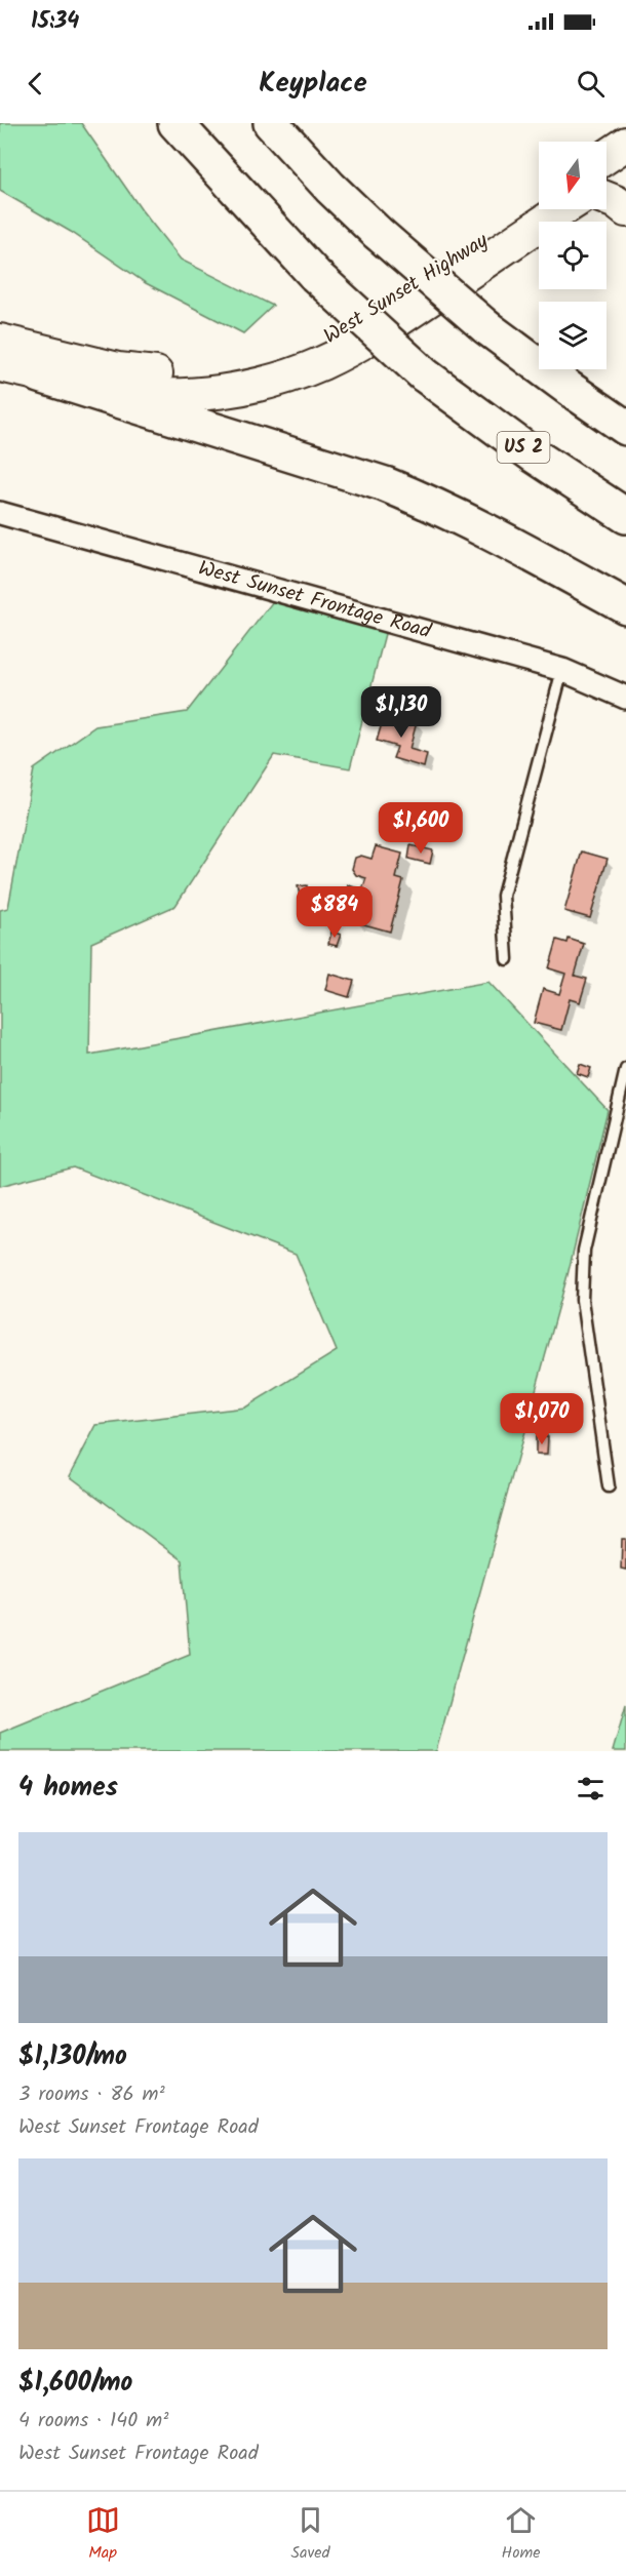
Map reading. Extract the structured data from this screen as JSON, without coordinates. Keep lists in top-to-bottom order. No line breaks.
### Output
{"streets":{"highway":["US 2"],"main road":["West Sunset Highway"],"street":["West Sunset Frontage Road"]},"north":"bottom","page":{"status":"15:34","header":"Keyplace","price":["$1,130","$1,600","$884","$1,070"],"heading":"4 homes","list":[{"name":"$1,130/mo","note":"3 rooms · 86 m² · West Sunset Frontage Road"},{"name":"$1,600/mo","note":"4 rooms · 140 m² · West Sunset Frontage Road"}],"tabs":["Map","Saved","Home"]}}
